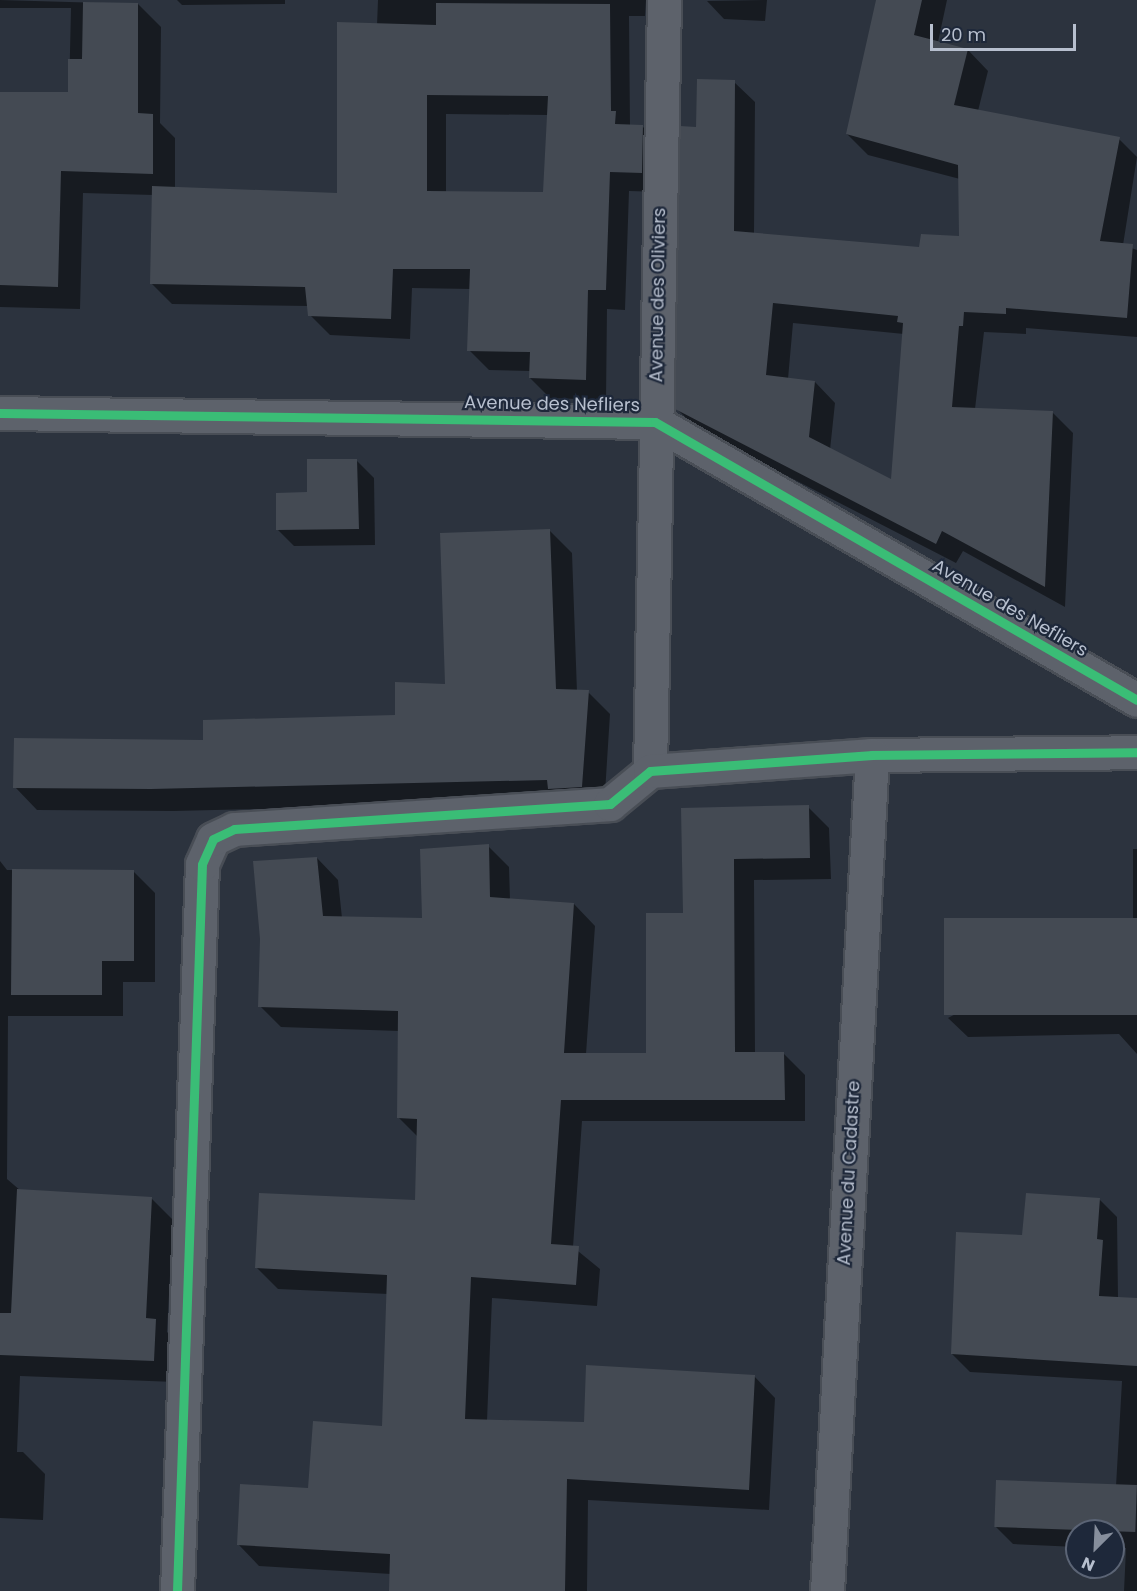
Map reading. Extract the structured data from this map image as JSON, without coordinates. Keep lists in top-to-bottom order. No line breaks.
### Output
{"streets":{"street":["Avenue des Oliviers","Avenue des Nefliers","Avenue du Cadastre"]},"crossings":[["Avenue des Oliviers","Avenue des Nefliers"]],"scale_bar":"20 m","north":"bottom left"}
